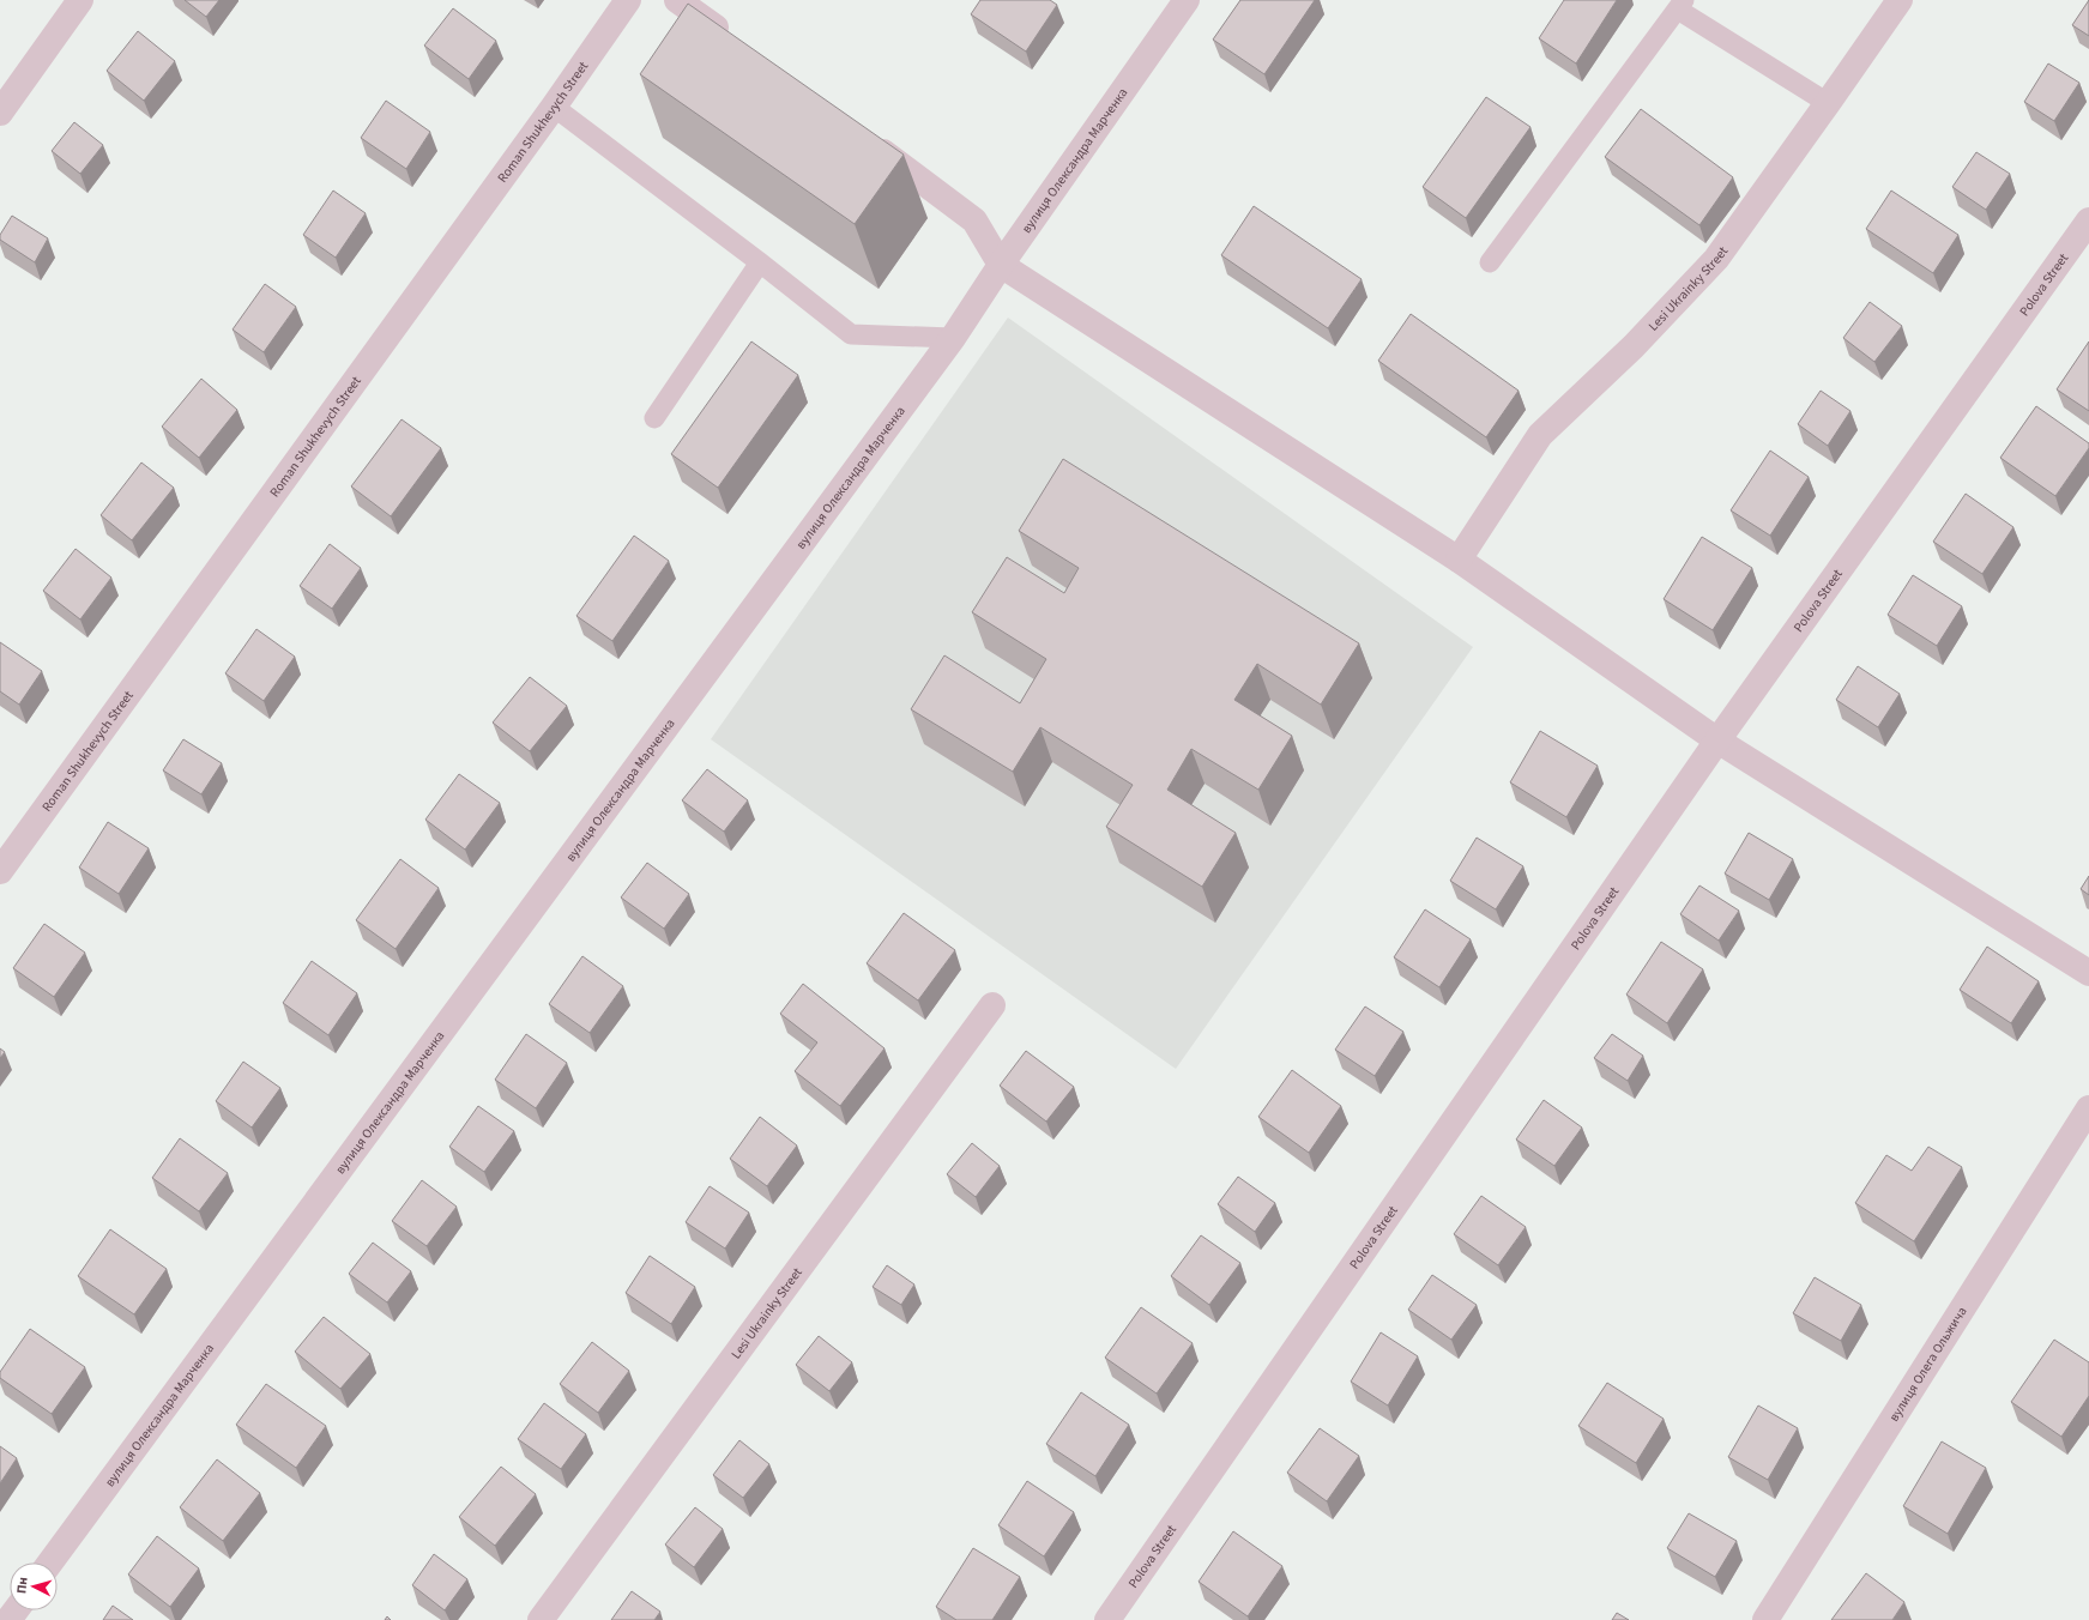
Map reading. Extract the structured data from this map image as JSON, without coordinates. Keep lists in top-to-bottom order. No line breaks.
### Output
{"streets":{"street":["Roman Shukhevych Street","вулиця Олександра Марченка","Polova Street","Lesi Ukrainky Street","вулиця Олега Ольжича"]},"north":"left"}
